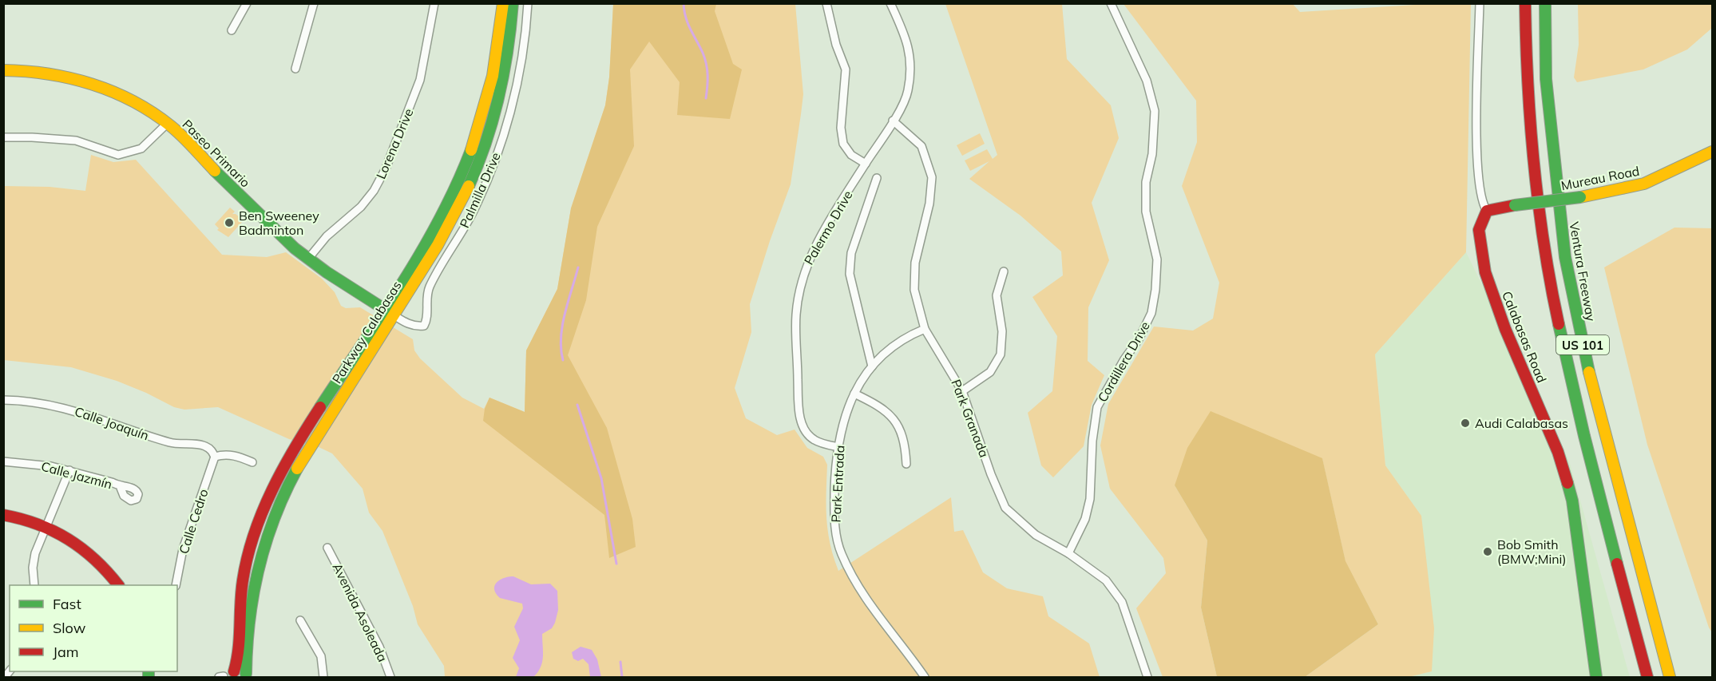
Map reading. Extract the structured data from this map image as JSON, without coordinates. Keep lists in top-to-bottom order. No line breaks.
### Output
{"streets":{"main road":["Paseo Primario","Mureau Road","Ventura Freeway","Parkway Calabasas","Calabasas Road","US 101"],"street":["Lorena Drive","Palmilla Drive","Palermo Drive","Cordillera Drive","Park Granada","Calle Joaquín","Calle Jazmín","Park Entrada","Calle Cedro","Avenida Asoleada"]},"crossings":[["Lorena Drive","Paseo Primario"],["Paseo Primario","Palmilla Drive"],["Paseo Primario","Parkway Calabasas"],["Mureau Road","Calabasas Road"],["Palmilla Drive","Parkway Calabasas"],["Palermo Drive","Park Granada"],["Palermo Drive","Park Entrada"],["Cordillera Drive","Park Granada"],["Park Granada","Park Entrada"],["Calle Joaquín","Calle Cedro"]],"places":["Ben Sweeney Badminton","Audi Calabasas","Bob Smith (BMW;Mini)"],"legend":["Fast","Slow","Jam"]}
